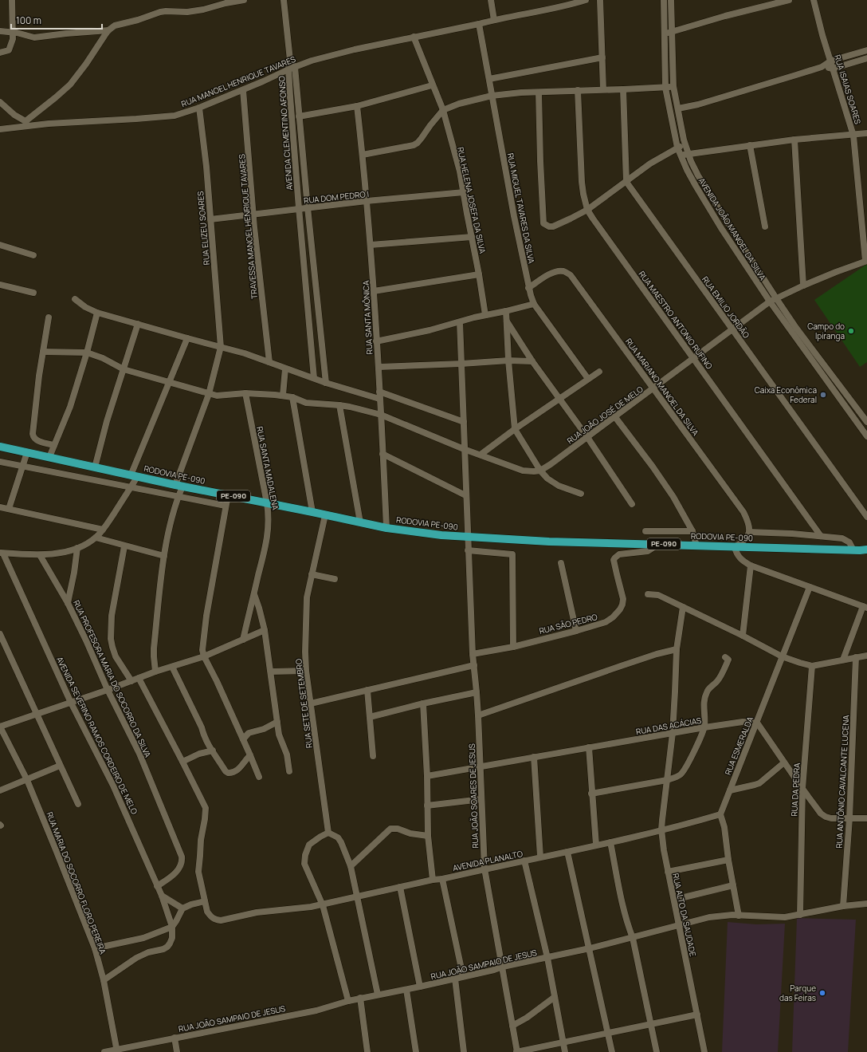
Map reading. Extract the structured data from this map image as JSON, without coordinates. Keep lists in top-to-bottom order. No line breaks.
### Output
{"streets":{"main road":["RODOVIA PE-090","PE-090"],"street":["RUA MANOEL HENRIQUE TAVARES","RUA ISAIAS SOARES","AVENIDA CLEMENTINO AFONSO","RUA DOM PEDRO I","RUA HELENA JOSEFA DA SILVA","RUA MIGUEL TAVARES DA SILVA","TRAVESSA MANOEL HENRIQUE TAVARES","RUA ELIZEU SOARES","AVENIDA JOÃO MANOEL DA SILVA","RUA EMILIO JORDÃO","RUA SANTA MÔNICA","RUA MAESTRO ANTONIO RUFINO","RUA MARIANO MANOEL DA SILVA","RUA JOÃO JOSÉ DE MELO","RUA SANTA MADALENA","RUA SÃO PEDRO","RUA PROFESORA MARIA DO SOCORRO DA SILVA","RUA SETE DE SETEMBRO","RUA DAS ACÁCIAS","AVENIDA SEVERINO RAMOS CORDEIRO DE MELO","RUA ESMERALDA","RUA ANTÔNIO CAVALCANTE LUCENA","RUA DA PEDRA","RUA JOÃO SOARES DE JESUS","AVENIDA PLANALTO","RUA MARIA DO SOCORRO FLORO PEREIRA","RUA ALTO DA SAUDADE","RUA JOÃO SAMPAIO DE JESUS"]},"crossings":[["RUA MANOEL HENRIQUE TAVARES","AVENIDA CLEMENTINO AFONSO"],["RUA MANOEL HENRIQUE TAVARES","RUA HELENA JOSEFA DA SILVA"],["RUA MANOEL HENRIQUE TAVARES","RUA MIGUEL TAVARES DA SILVA"],["RUA MANOEL HENRIQUE TAVARES","TRAVESSA MANOEL HENRIQUE TAVARES"],["RUA MANOEL HENRIQUE TAVARES","RUA ELIZEU SOARES"],["RUA ISAIAS SOARES","RUA JOÃO JOSÉ DE MELO"],["AVENIDA CLEMENTINO AFONSO","RUA DOM PEDRO I"],["RUA DOM PEDRO I","RUA HELENA JOSEFA DA SILVA"],["RUA DOM PEDRO I","TRAVESSA MANOEL HENRIQUE TAVARES"],["RUA DOM PEDRO I","RUA ELIZEU SOARES"],["RUA DOM PEDRO I","RUA SANTA MÔNICA"],["RUA MIGUEL TAVARES DA SILVA","RUA MARIANO MANOEL DA SILVA"],["RUA ELIZEU SOARES","RODOVIA PE-090"],["AVENIDA JOÃO MANOEL DA SILVA","RUA JOÃO JOSÉ DE MELO"],["RUA EMILIO JORDÃO","RUA JOÃO JOSÉ DE MELO"],["RUA SANTA MÔNICA","RODOVIA PE-090"],["RUA MAESTRO ANTONIO RUFINO","RUA JOÃO JOSÉ DE MELO"],["RUA MARIANO MANOEL DA SILVA","RUA JOÃO JOSÉ DE MELO"],["RUA SANTA MADALENA","RODOVIA PE-090"],["RODOVIA PE-090","RUA SÃO PEDRO"],["RODOVIA PE-090","RUA SETE DE SETEMBRO"],["RODOVIA PE-090","RUA JOÃO SOARES DE JESUS"],["RUA SÃO PEDRO","RUA JOÃO SOARES DE JESUS"],["RUA PROFESORA MARIA DO SOCORRO DA SILVA","AVENIDA SEVERINO RAMOS CORDEIRO DE MELO"],["RUA DAS ACÁCIAS","RUA ESMERALDA"],["RUA DAS ACÁCIAS","RUA JOÃO SOARES DE JESUS"],["RUA DAS ACÁCIAS","RUA ALTO DA SAUDADE"],["RUA ESMERALDA","AVENIDA PLANALTO"],["RUA ANTÔNIO CAVALCANTE LUCENA","RUA JOÃO SAMPAIO DE JESUS"],["RUA DA PEDRA","RUA JOÃO SAMPAIO DE JESUS"],["RUA JOÃO SOARES DE JESUS","AVENIDA PLANALTO"],["RUA JOÃO SOARES DE JESUS","RUA JOÃO SAMPAIO DE JESUS"],["AVENIDA PLANALTO","RUA ALTO DA SAUDADE"],["RUA MARIA DO SOCORRO FLORO PEREIRA","RUA JOÃO SAMPAIO DE JESUS"],["RUA ALTO DA SAUDADE","RUA JOÃO SAMPAIO DE JESUS"]],"places":["Campo do Ipiranga","Caixa Econômica Federal","Parque das Feiras"],"scale_bar":"100 m"}
